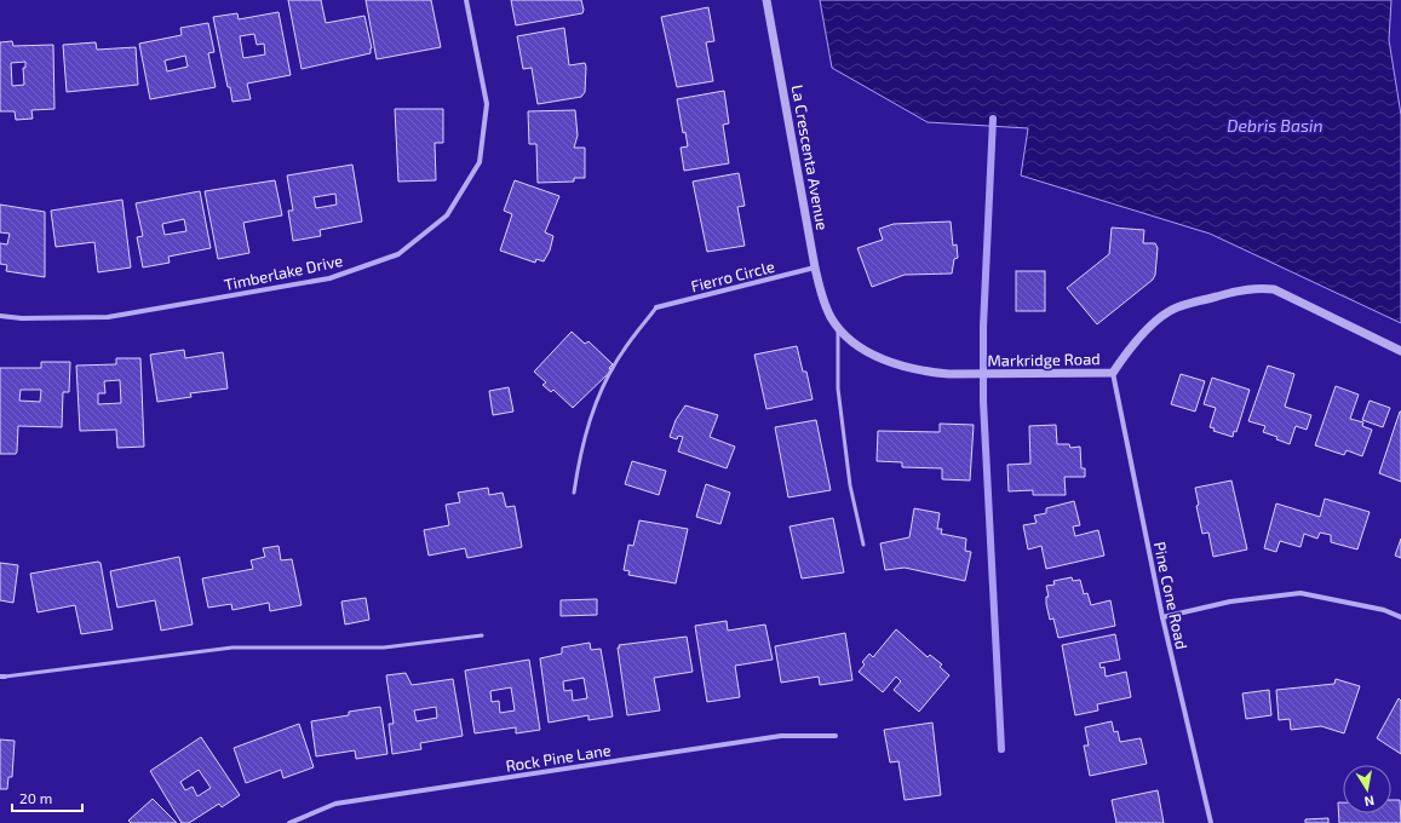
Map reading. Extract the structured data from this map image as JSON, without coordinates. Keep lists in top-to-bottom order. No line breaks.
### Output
{"streets":{"street":["La Crescenta Avenue","Timberlake Drive","Fierro Circle","Markridge Road","Pine Cone Road","Rock Pine Lane"]},"crossings":[["La Crescenta Avenue","Fierro Circle"],["La Crescenta Avenue","Markridge Road"],["Markridge Road","Pine Cone Road"]],"water":["Debris Basin"],"scale_bar":"20 m","north":"bottom"}
